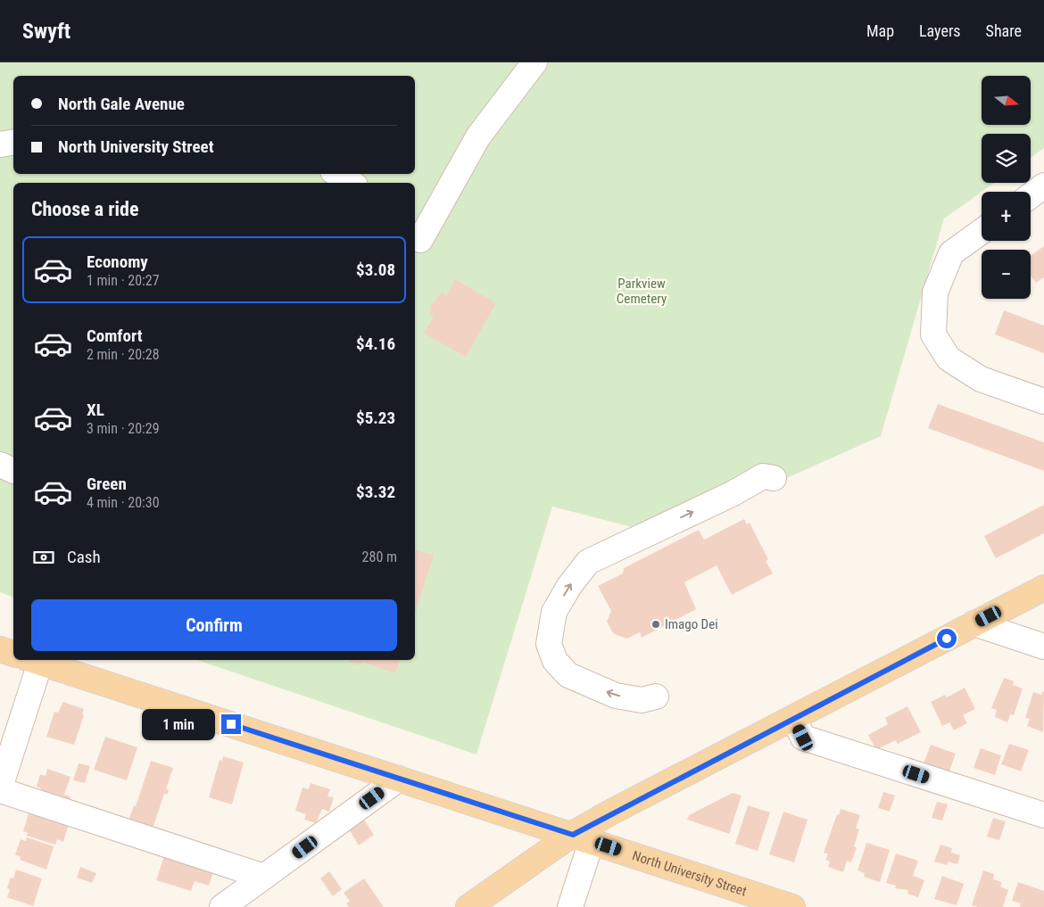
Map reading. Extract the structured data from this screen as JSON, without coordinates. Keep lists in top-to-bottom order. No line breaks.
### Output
{"streets":{"main road":["North University Street"]},"parks":["Parkview Cemetery"],"places":["Imago Dei"],"north":"right","page":{"header":"Swyft","nav":["Map","Layers","Share"],"map_buttons":["+","−"],"banner":["North Gale Avenue","North University Street"],"heading":"Choose a ride","list":[{"name":"Economy","note":"1 min · 20:27","value":"$3.08"},{"name":"Comfort","note":"2 min · 20:28","value":"$4.16"},{"name":"XL","note":"3 min · 20:29","value":"$5.23"},{"name":"Green","note":"4 min · 20:30","value":"$3.32"}],"pay":["Cash","280 m"],"buttons":"Confirm","bubble":"1 min"}}
